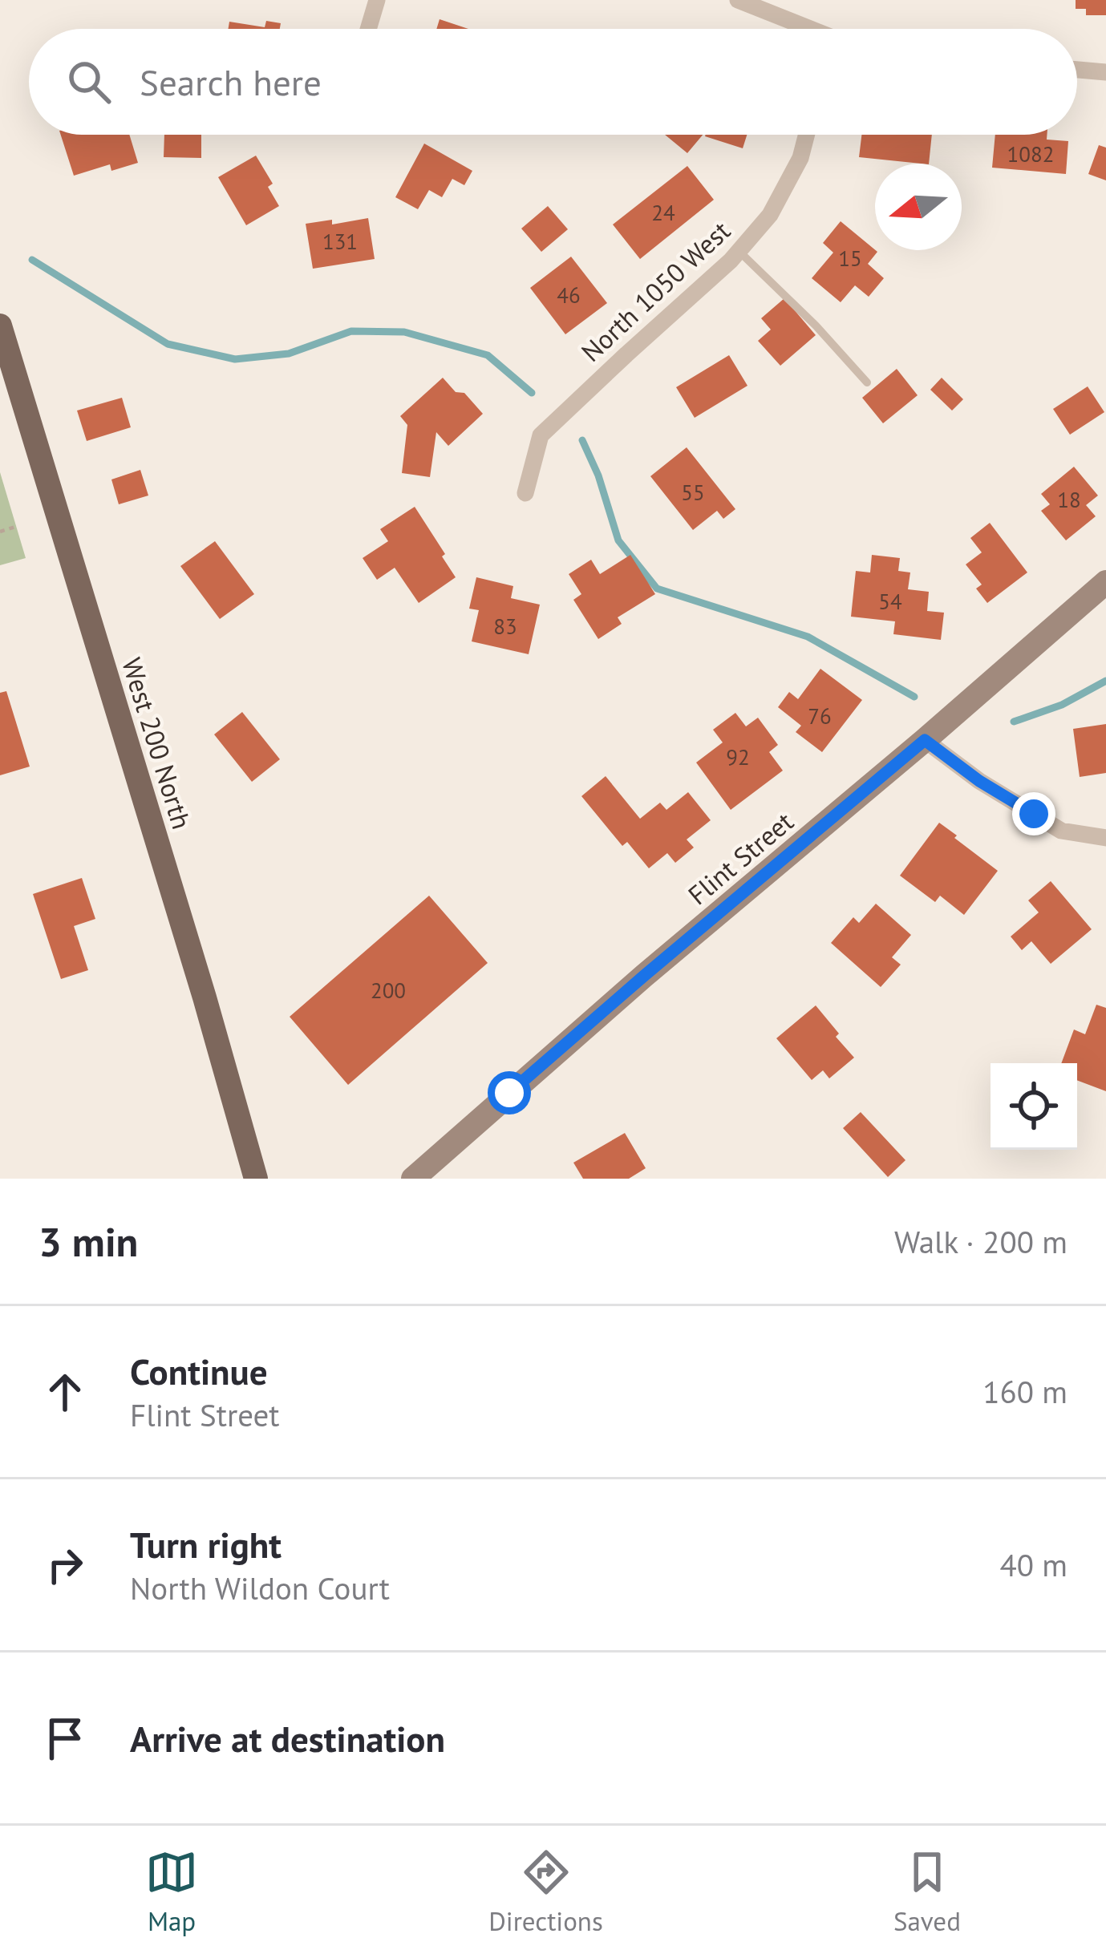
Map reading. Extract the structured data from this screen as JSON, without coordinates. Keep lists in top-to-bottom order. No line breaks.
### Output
{"streets":{"main road":["West 200 North","Flint Street"],"street":["North 1050 West"]},"house_numbers":["1082","24","131","15","46","55","18","54","83","76","92","200"],"north":"left","page":{"search":"Search here","heading":["3 min","Walk · 200 m"],"list":[["Continue","Flint Street","160 m"],["Turn right","North Wildon Court","40 m"],"Arrive at destination"],"nav":["Map","Directions","Saved"]}}
